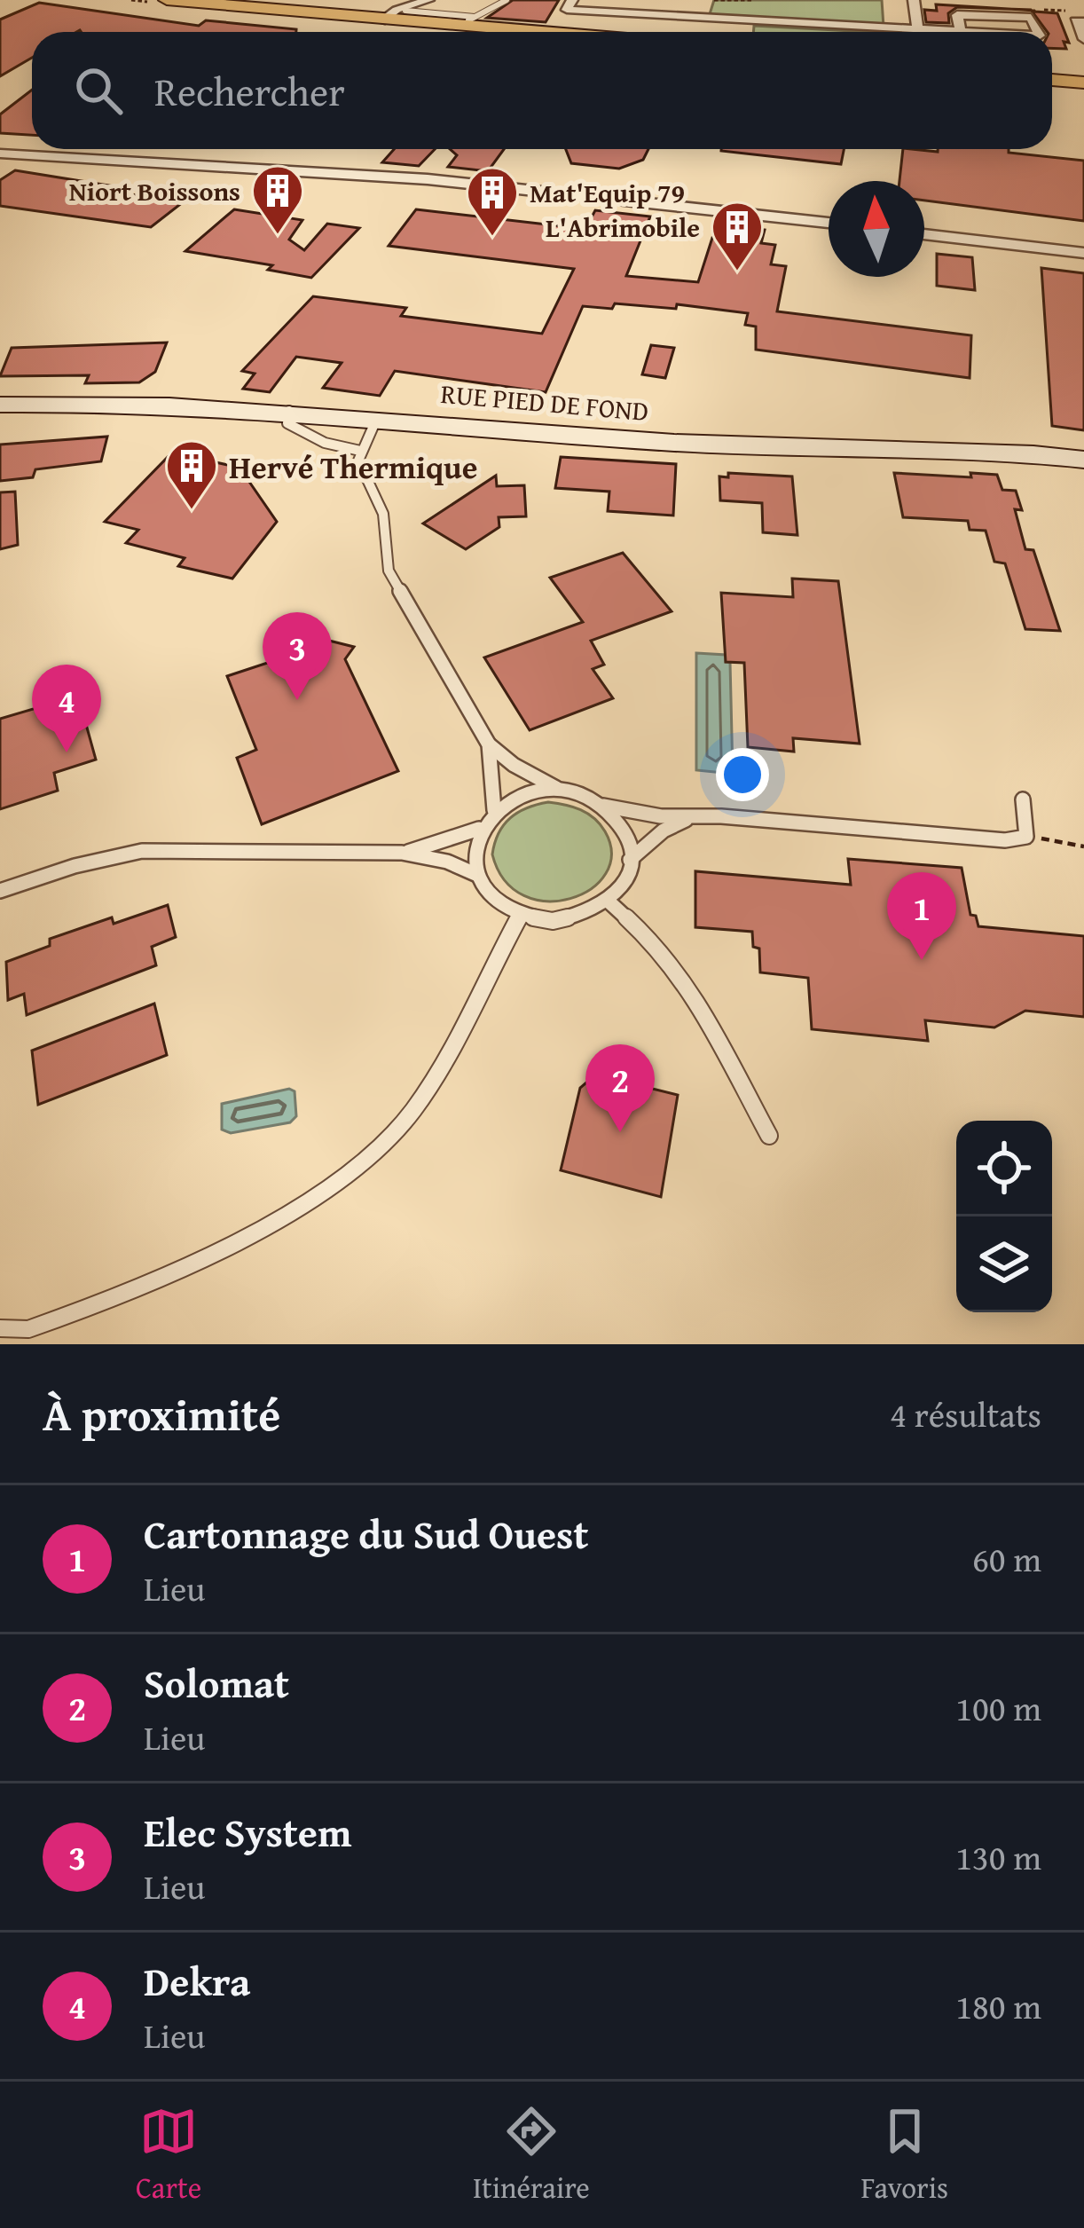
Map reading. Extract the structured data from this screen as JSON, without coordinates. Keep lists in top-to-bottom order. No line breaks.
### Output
{"streets":{"main road":["RUE PIED DE FOND"]},"places":{"building":["Niort Boissons","Mat'Equip 79","L'Abrimobile","Hervé Thermique"]},"north":"top","page":{"search":"Rechercher","pins":["3","4","1","2"],"heading":["À proximité","4 résultats"],"list":[{"mark":"1","name":"Cartonnage du Sud Ouest","note":"Lieu","value":"60 m"},{"mark":"2","name":"Solomat","note":"Lieu","value":"100 m"},{"mark":"3","name":"Elec System","note":"Lieu","value":"130 m"},{"mark":"4","name":"Dekra","note":"Lieu","value":"180 m"}],"nav":["Carte","Itinéraire","Favoris"]}}
